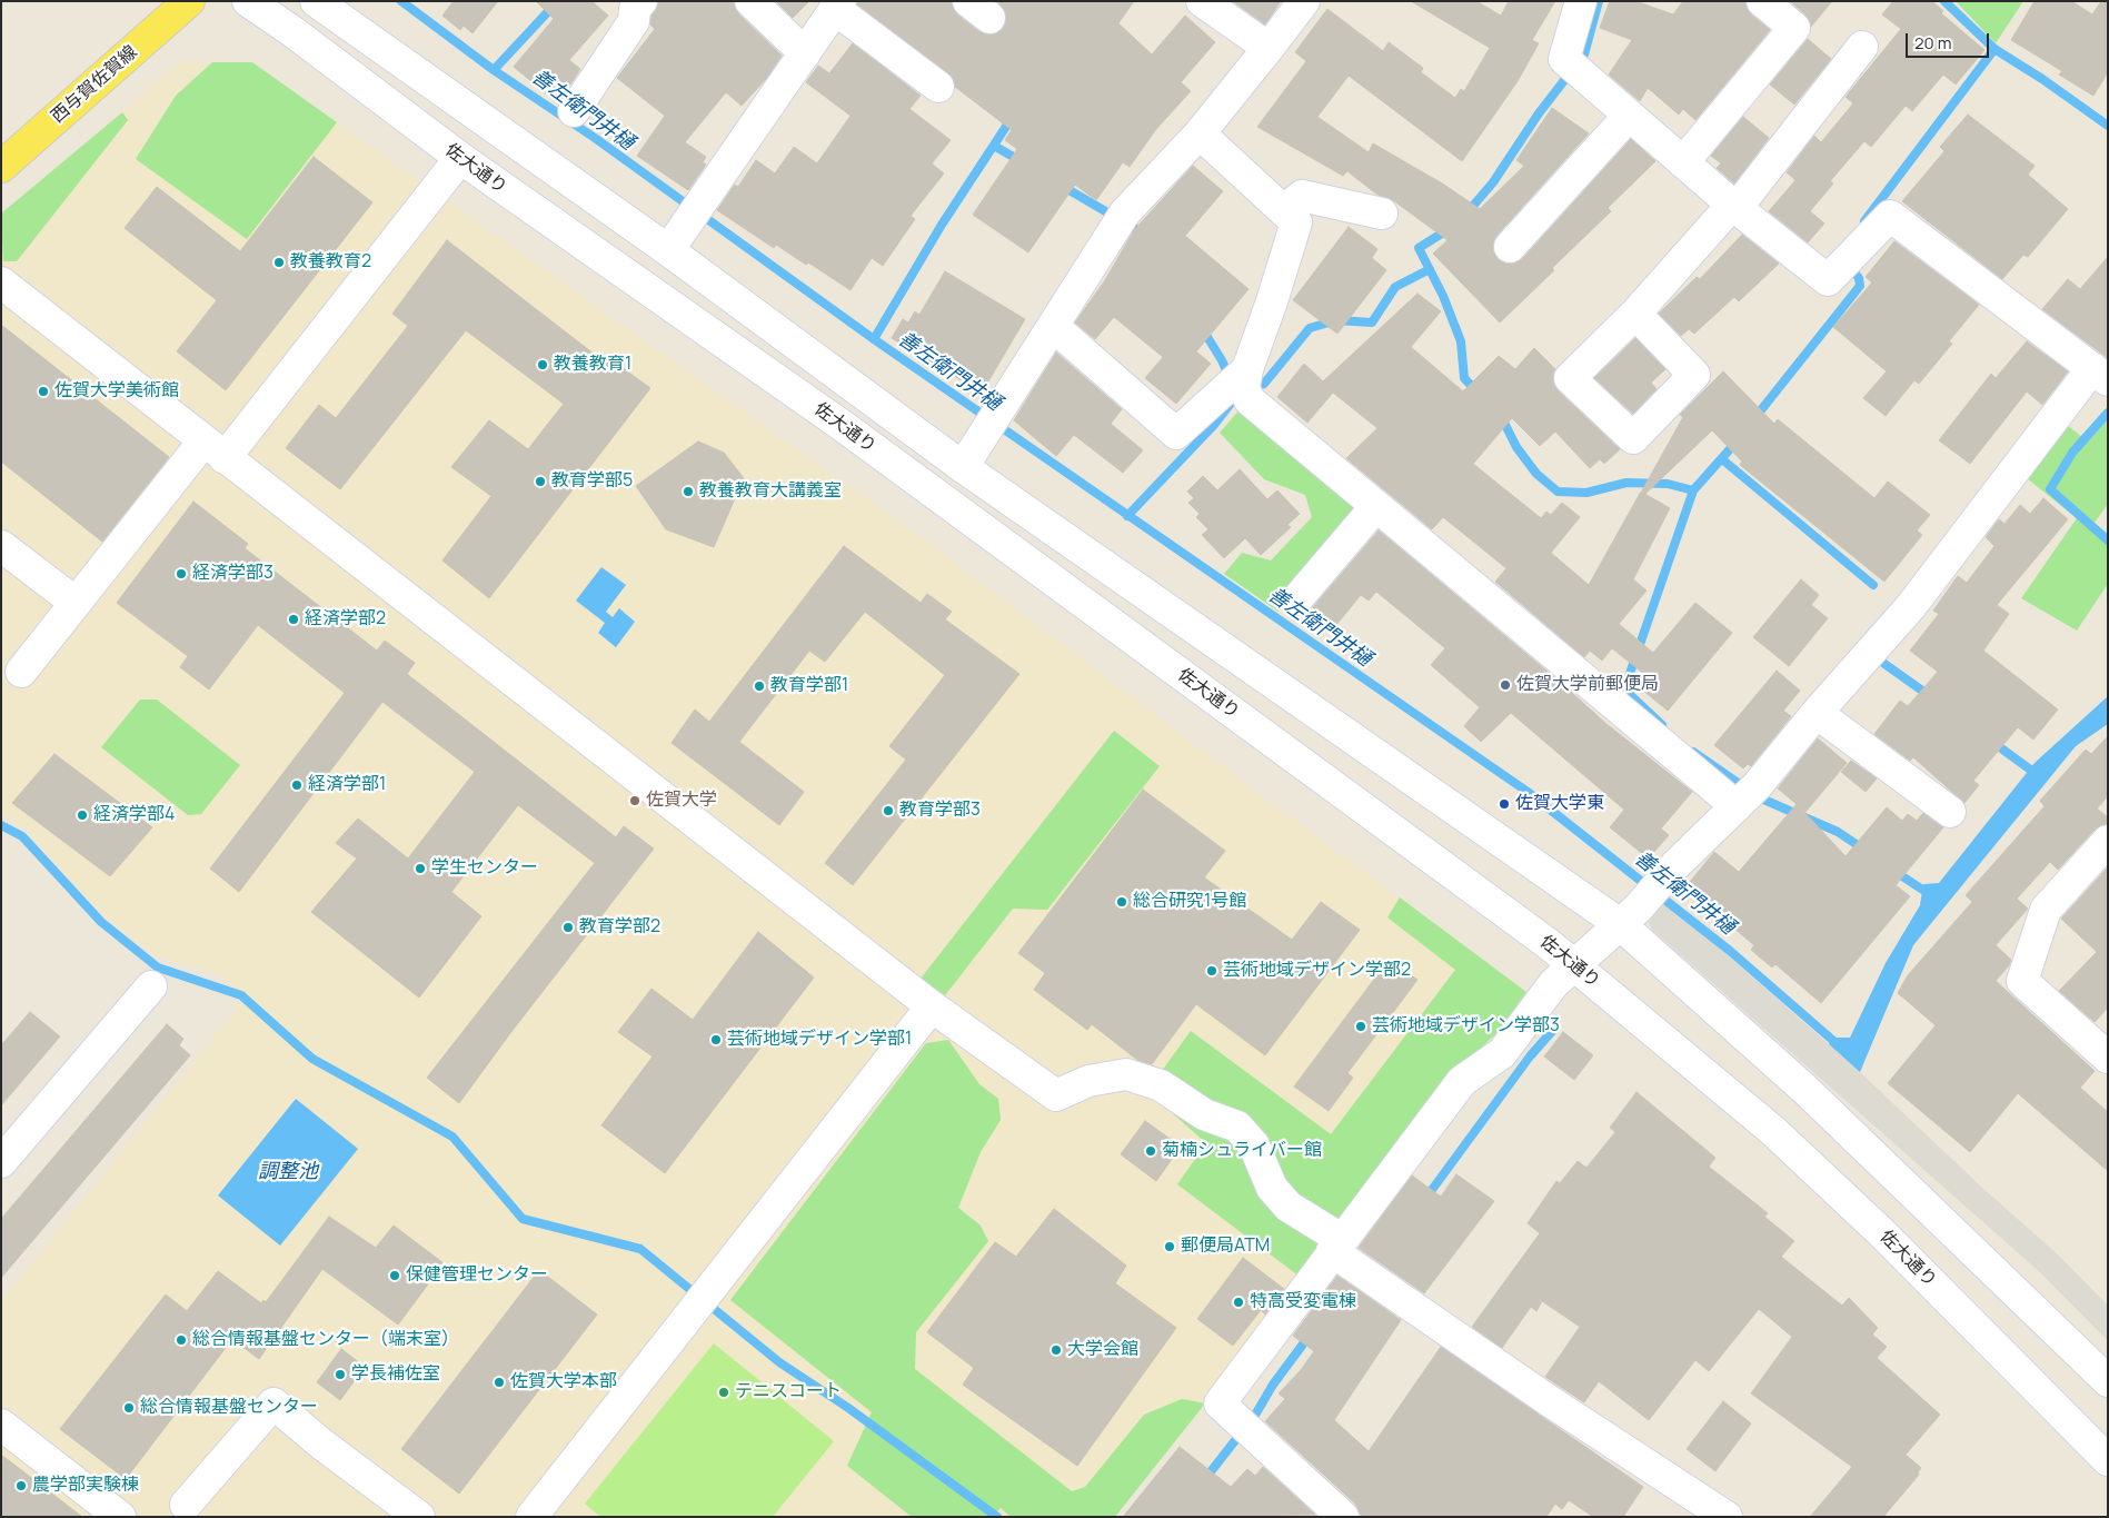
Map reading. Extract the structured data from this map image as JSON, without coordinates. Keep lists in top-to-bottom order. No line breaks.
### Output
{"streets":{"main road":["西与賀佐賀線"],"street":["佐大通り"]},"water":["善左衛門井樋","調整池"],"places":["教養教育2","教養教育1","佐賀大学美術館","教育学部5","教養教育大講義室","経済学部3","経済学部2","佐賀大学前郵便局","教育学部1","経済学部1","佐賀大学","佐賀大学東","教育学部3","経済学部4","学生センター","総合研究1号館","教育学部2","芸術地域デザイン学部2","芸術地域デザイン学部3","芸術地域デザイン学部1","菊楠シュライバー館","郵便局ATM","保健管理センター","特高受変電棟","総合情報基盤センター（端末室）","大学会館","学長補佐室","佐賀大学本部","テニスコート","総合情報基盤センター","農学部実験棟"],"scale_bar":"20 m"}
